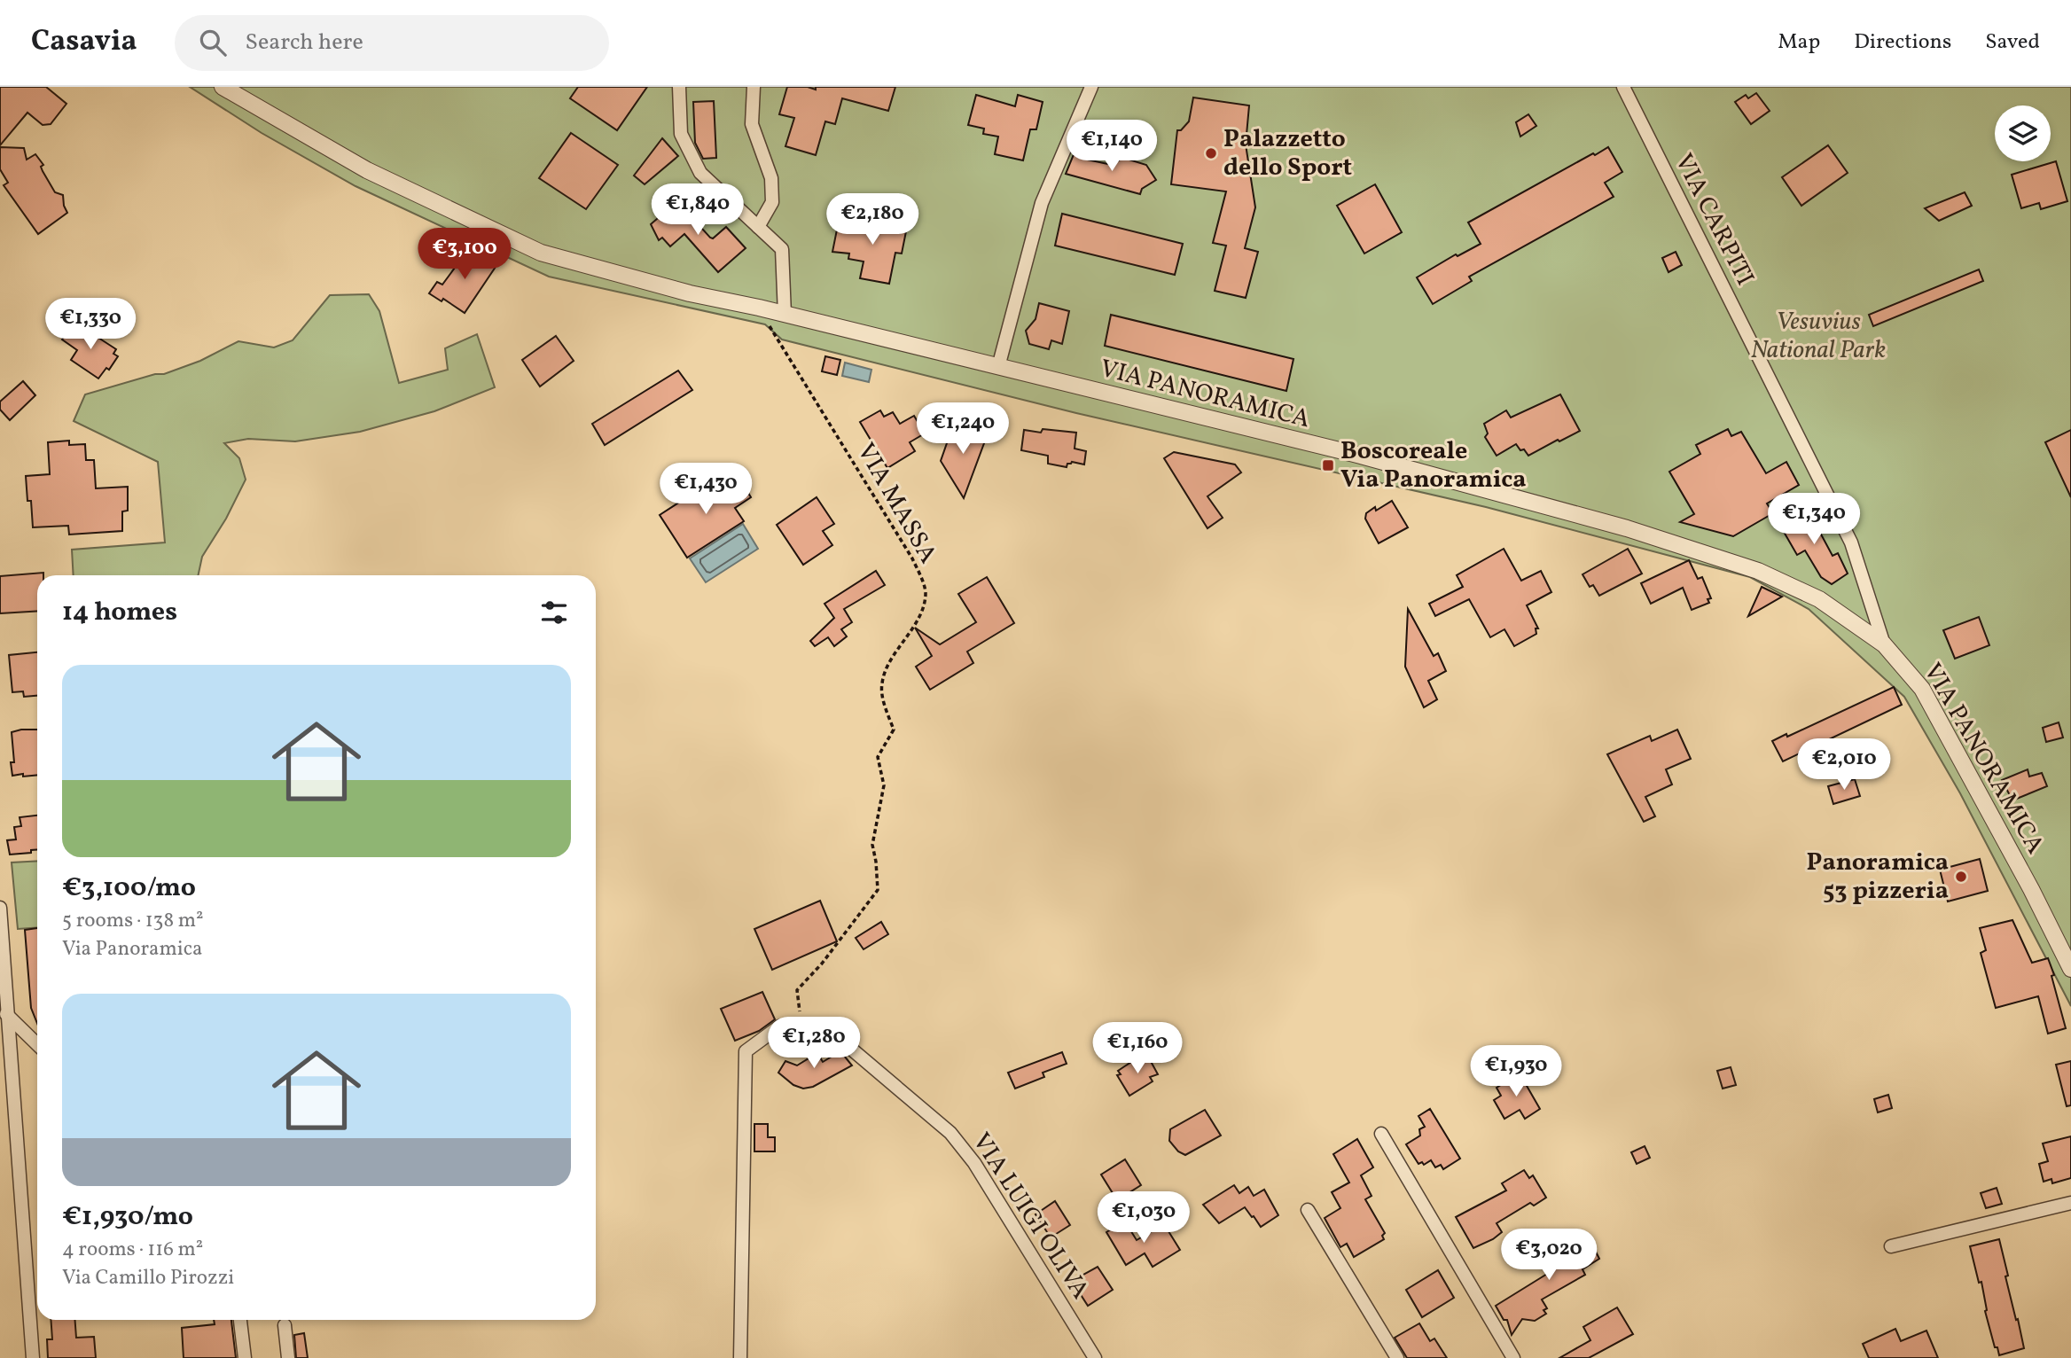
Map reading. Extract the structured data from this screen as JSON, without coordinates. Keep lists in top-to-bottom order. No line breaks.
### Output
{"streets":{"street":["VIA CARPITI","VIA PANORAMICA","VIA LUIGI OLIVA"],"path":["VIA MASSA"]},"crossings":[["VIA CARPITI","VIA PANORAMICA"],["VIA PANORAMICA","VIA MASSA"],["VIA MASSA","VIA LUIGI OLIVA"]],"parks":["Vesuvius National Park"],"places":{"other":["Palazzetto dello Sport","Panoramica 53 pizzeria"],"transit":["Boscoreale Via Panoramica"]},"page":{"header":"Casavia","search":"Search here","nav":["Map","Directions","Saved"],"price":["€1,140","€1,840","€2,180","€3,100","€1,330","€1,240","€1,430","€1,340","€2,010","€1,280","€1,160","€1,930","€1,030","€3,020"],"heading":"14 homes","list":[{"name":"€3,100/mo","note":"5 rooms · 138 m² · Via Panoramica"},{"name":"€1,930/mo","note":"4 rooms · 116 m² · Via Camillo Pirozzi"}]}}
